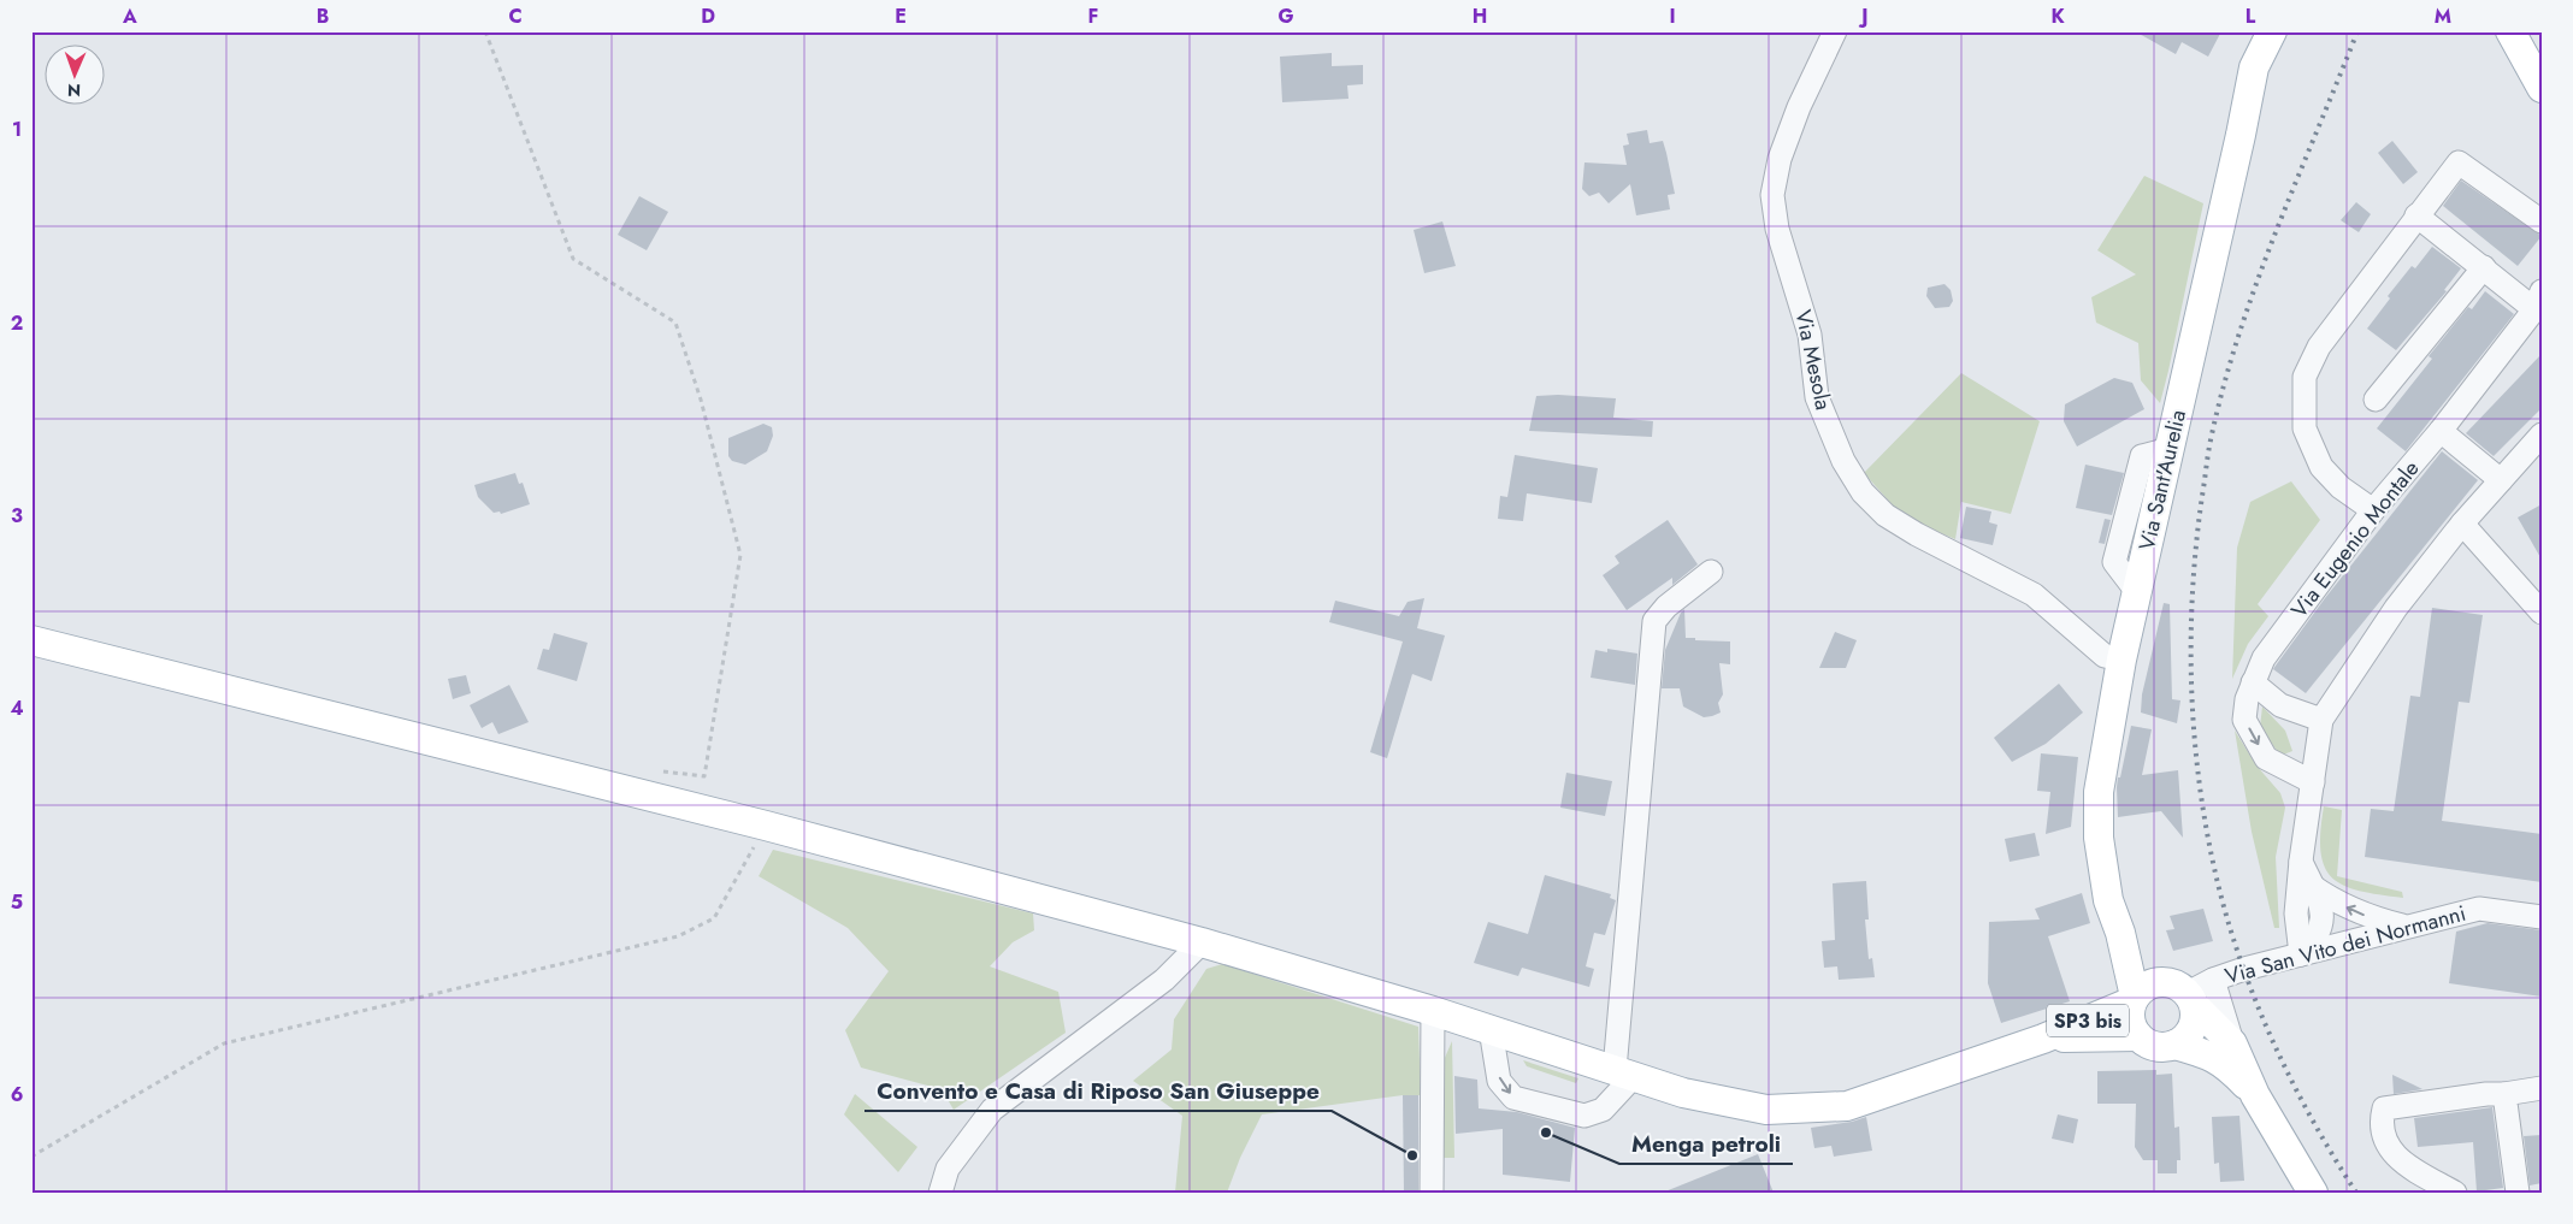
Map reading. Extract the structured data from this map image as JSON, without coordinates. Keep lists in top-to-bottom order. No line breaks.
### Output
{"streets":{"main road":["Via Sant'Aurelia","SP3 bis"],"street":["Via Mesola","Via Eugenio Montale","Via San Vito dei Normanni"]},"crossings":[["Via Mesola","Via Sant'Aurelia"],["Via San Vito dei Normanni","SP3 bis"]],"places":["Menga petroli","Convento e Casa di Riposo San Giuseppe"],"north":"bottom","grid":{"columns":["A","B","C","D","E","F","G","H","I","J","K","L","M"],"rows":["1","2","3","4","5","6"]}}
